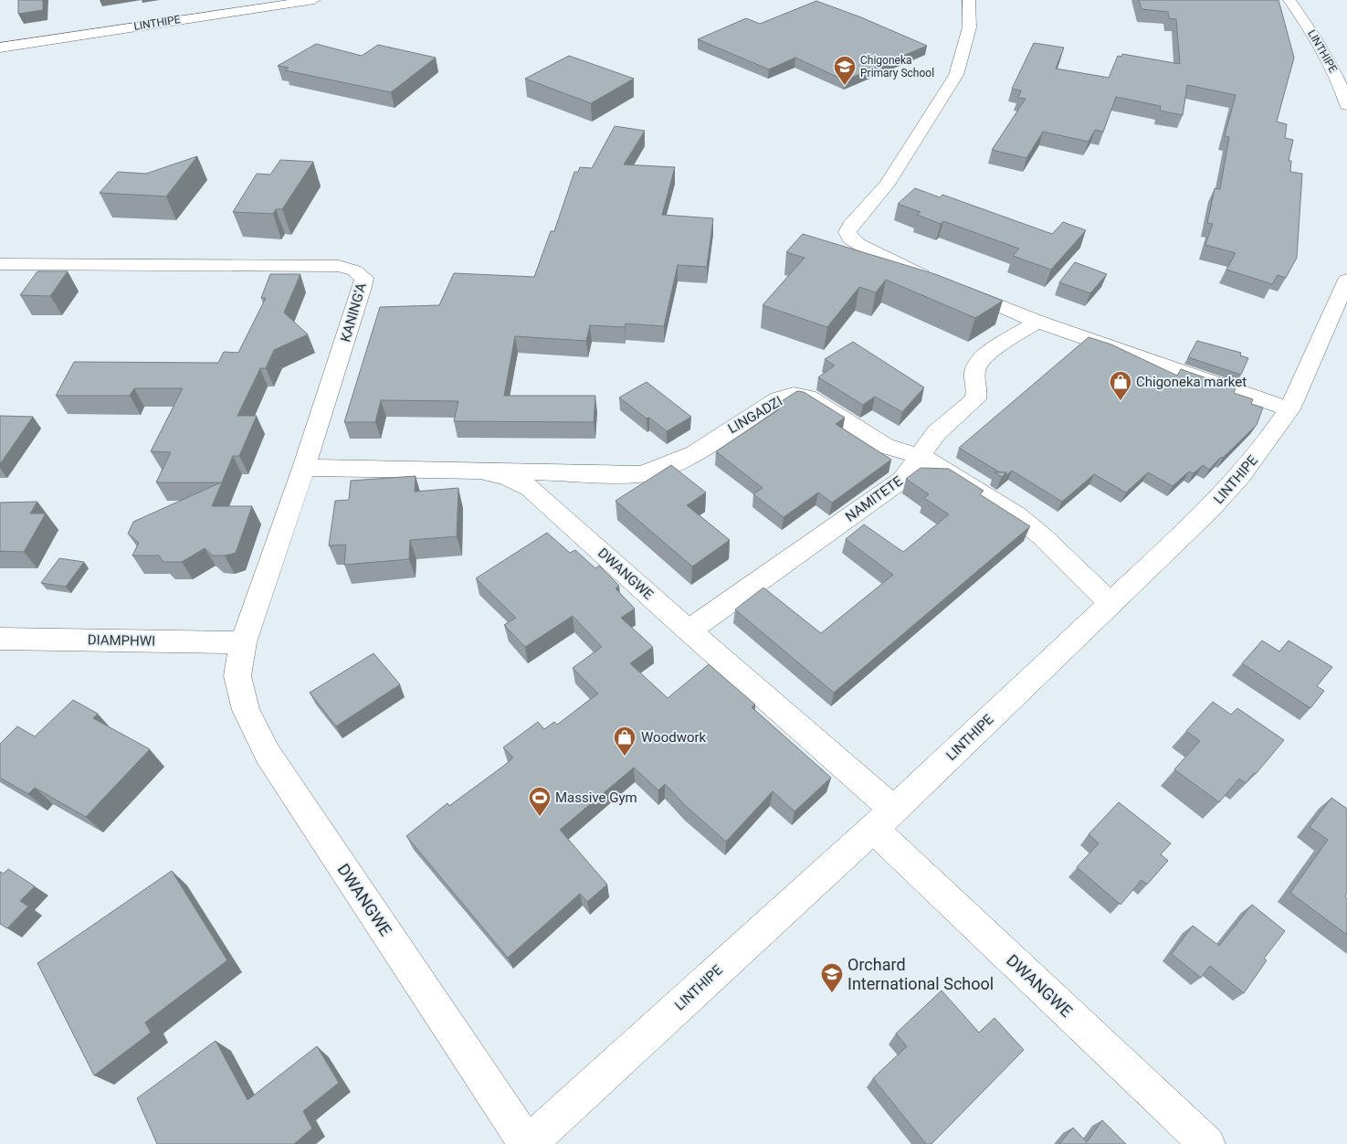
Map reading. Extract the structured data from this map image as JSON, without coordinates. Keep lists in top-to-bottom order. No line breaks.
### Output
{"streets":{"street":["LINTHIPE","KANING'A","LINGADZI","NAMITETE","DWANGWE","DIAMPHWI"]},"crossings":[["LINTHIPE","LINGADZI"],["LINTHIPE","DWANGWE"],["KANING'A","DWANGWE"],["KANING'A","DIAMPHWI"],["LINGADZI","NAMITETE"],["LINGADZI","DWANGWE"],["NAMITETE","DWANGWE"],["DWANGWE","DIAMPHWI"]],"places":{"school or university":["Chigoneka Primary School","Orchard International School"],"shop":["Chigoneka market","Woodwork"],"sports":["Massive Gym"]}}
